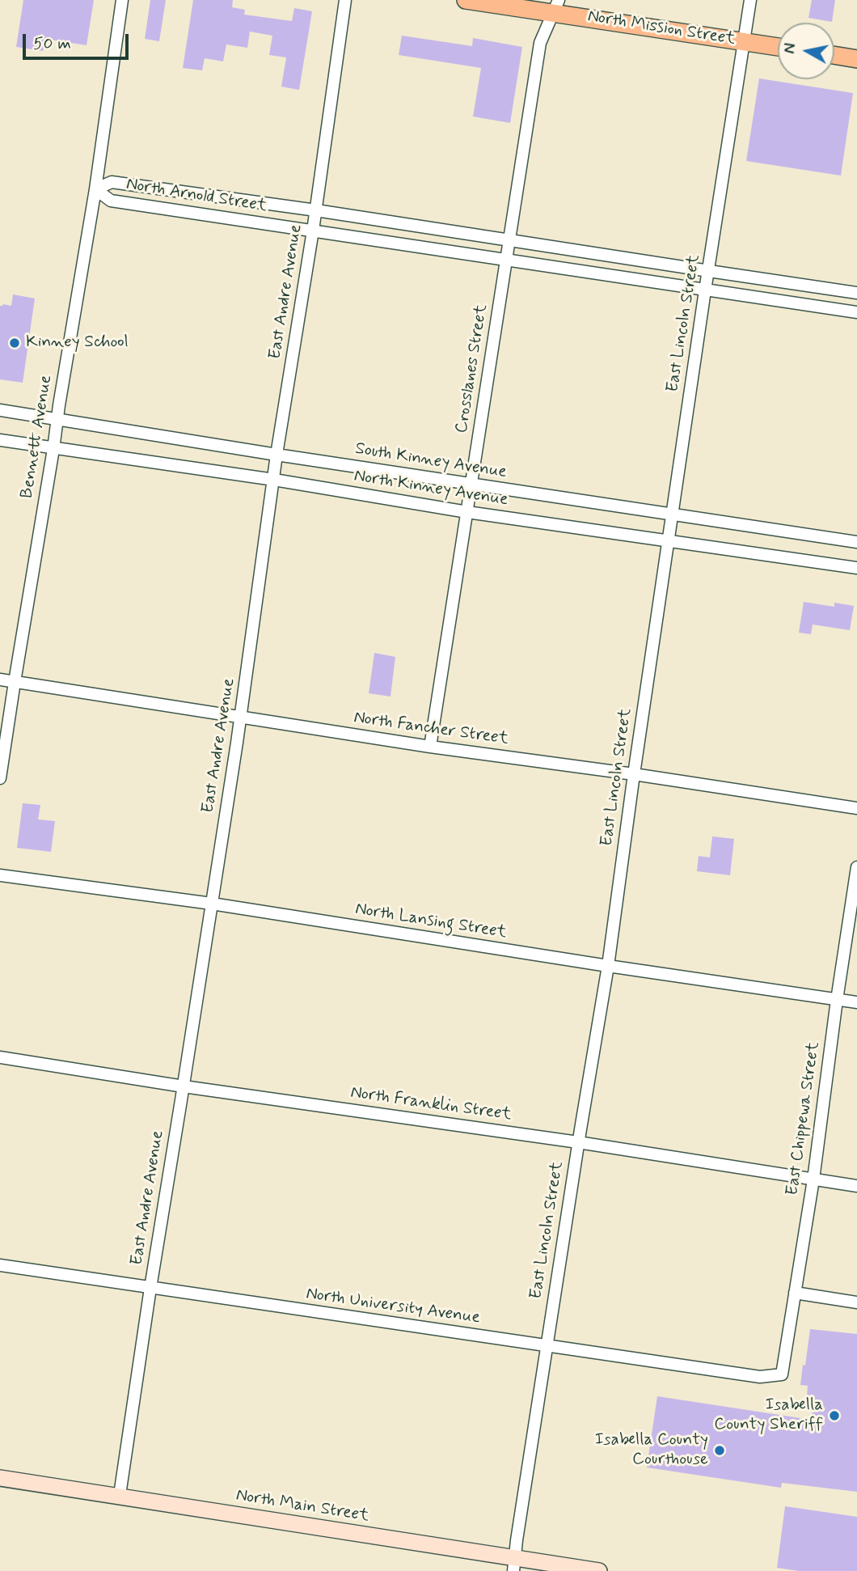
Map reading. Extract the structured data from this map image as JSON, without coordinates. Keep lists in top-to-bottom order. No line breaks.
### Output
{"streets":{"main road":["North Mission Street"],"street":["North Arnold Street","East Andre Avenue","East Lincoln Street","Crosslanes Street","Bennett Avenue","South Kinney Avenue","North Kinney Avenue","North Fancher Street","North Lansing Street","North Franklin Street","East Chippewa Street","North University Avenue","North Main Street"]},"crossings":[["North Mission Street","East Lincoln Street"],["North Mission Street","Crosslanes Street"],["North Arnold Street","East Andre Avenue"],["North Arnold Street","East Lincoln Street"],["North Arnold Street","Crosslanes Street"],["North Arnold Street","Bennett Avenue"],["East Andre Avenue","South Kinney Avenue"],["East Andre Avenue","North Kinney Avenue"],["East Andre Avenue","North Fancher Street"],["East Andre Avenue","North Lansing Street"],["East Andre Avenue","North Franklin Street"],["East Andre Avenue","North University Avenue"],["East Andre Avenue","North Main Street"],["East Lincoln Street","South Kinney Avenue"],["East Lincoln Street","North Kinney Avenue"],["East Lincoln Street","North Fancher Street"],["East Lincoln Street","North Lansing Street"],["East Lincoln Street","North Franklin Street"],["East Lincoln Street","North University Avenue"],["East Lincoln Street","North Main Street"],["Crosslanes Street","South Kinney Avenue"],["Crosslanes Street","North Kinney Avenue"],["Crosslanes Street","North Fancher Street"],["Bennett Avenue","South Kinney Avenue"],["Bennett Avenue","North Kinney Avenue"],["Bennett Avenue","North Fancher Street"],["North Lansing Street","East Chippewa Street"],["North Franklin Street","East Chippewa Street"],["East Chippewa Street","North University Avenue"]],"places":["Kinney School","Isabella County Sheriff","Isabella County Courthouse"],"scale_bar":"50 m","north":"left"}
